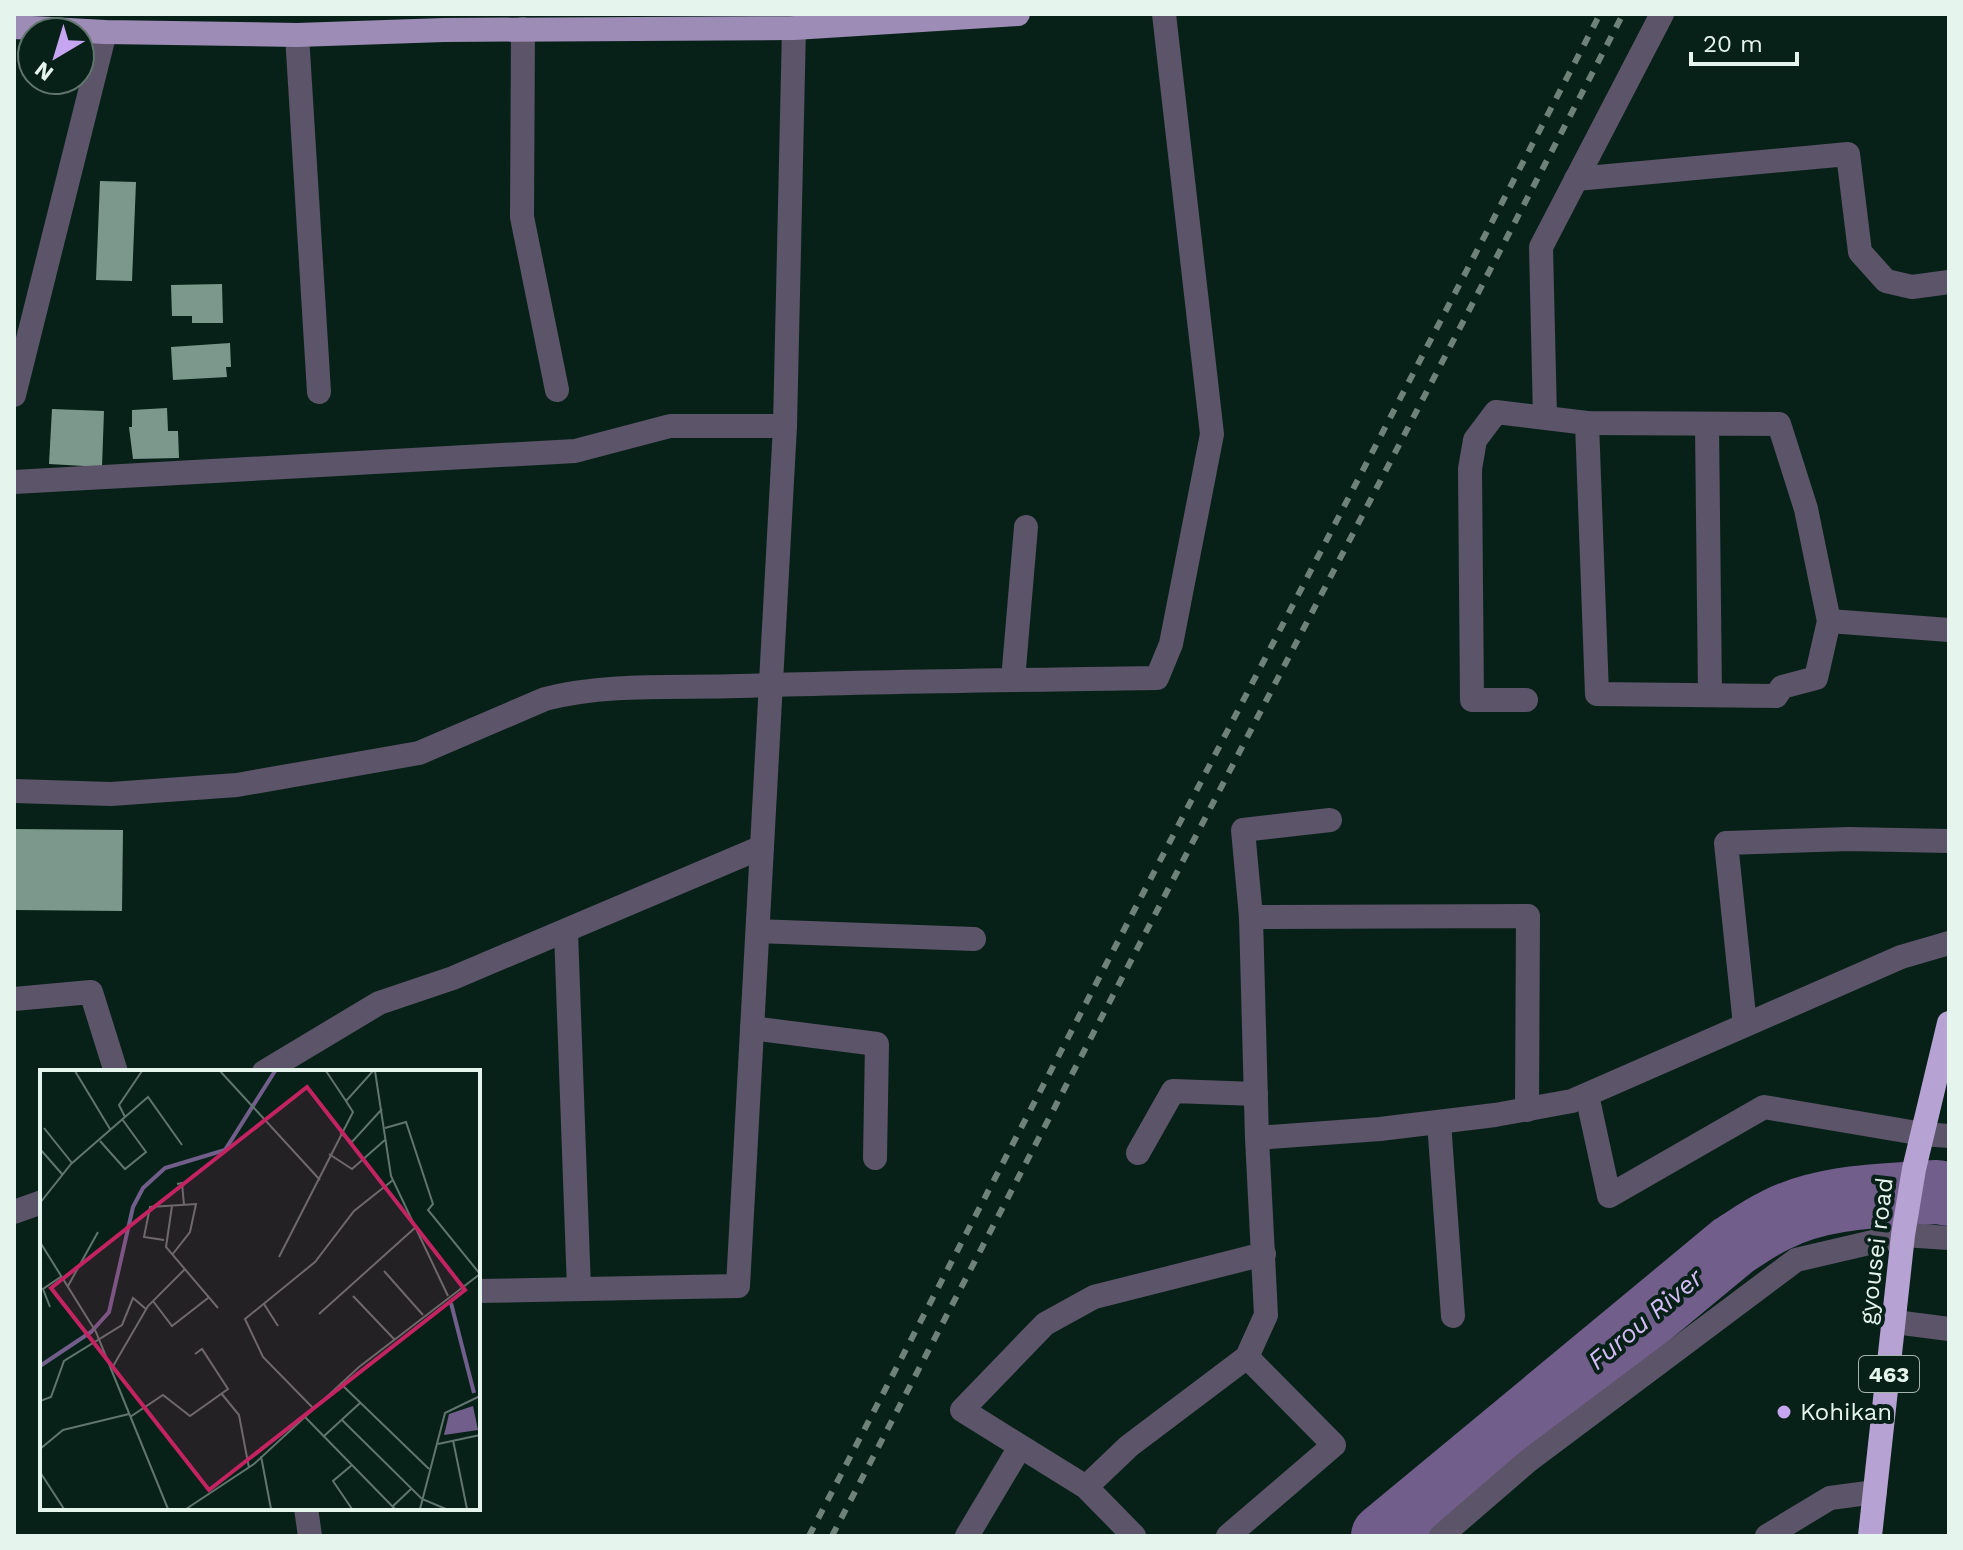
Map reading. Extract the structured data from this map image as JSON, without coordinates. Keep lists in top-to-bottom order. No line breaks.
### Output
{"streets":{"highway":["gyousei road","463"]},"water":["Furou River"],"places":["Kohikan"],"scale_bar":"20 m","north":"bottom left"}
